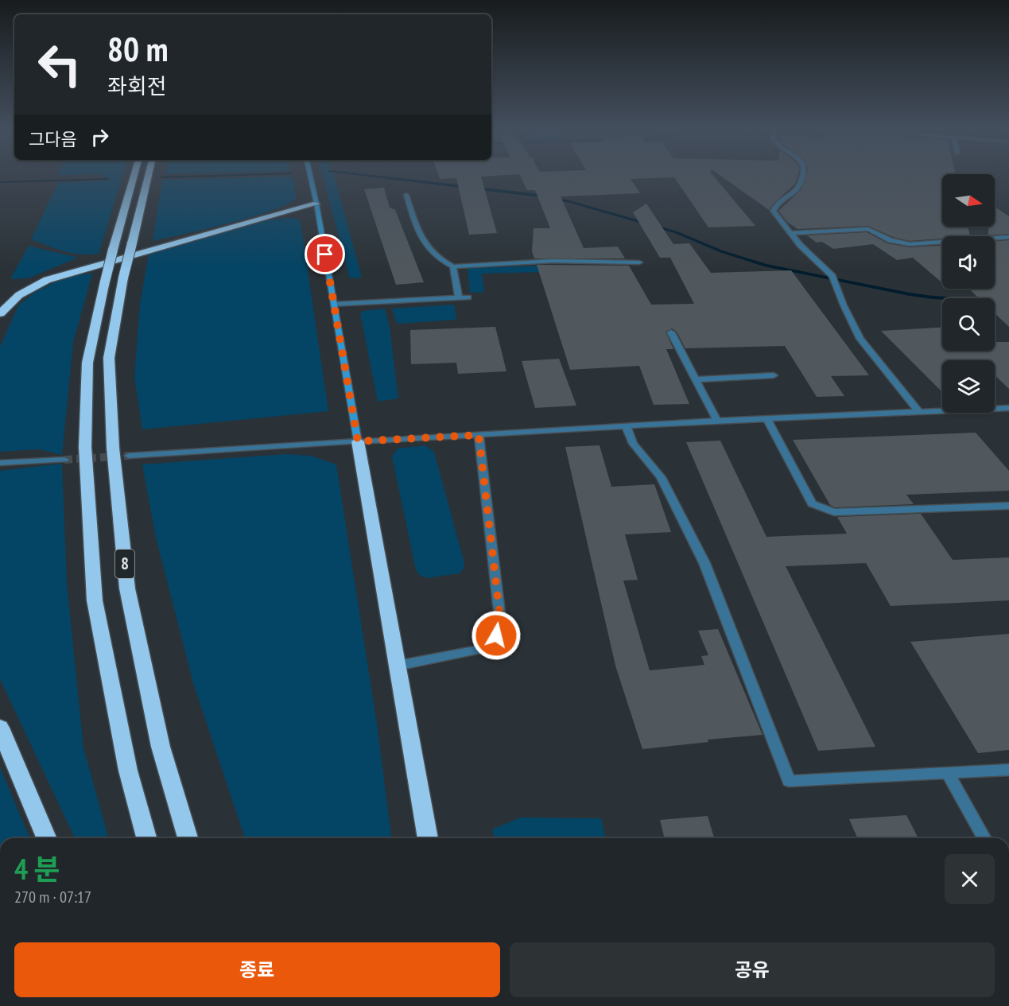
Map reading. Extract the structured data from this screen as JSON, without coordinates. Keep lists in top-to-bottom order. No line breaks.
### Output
{"streets":{"highway":["8"]},"north":"right","page":{"turn":["80 m","좌회전"],"then":"그다음","heading":["4 분","270 m · 07:17"],"buttons":["종료","공유"]}}
